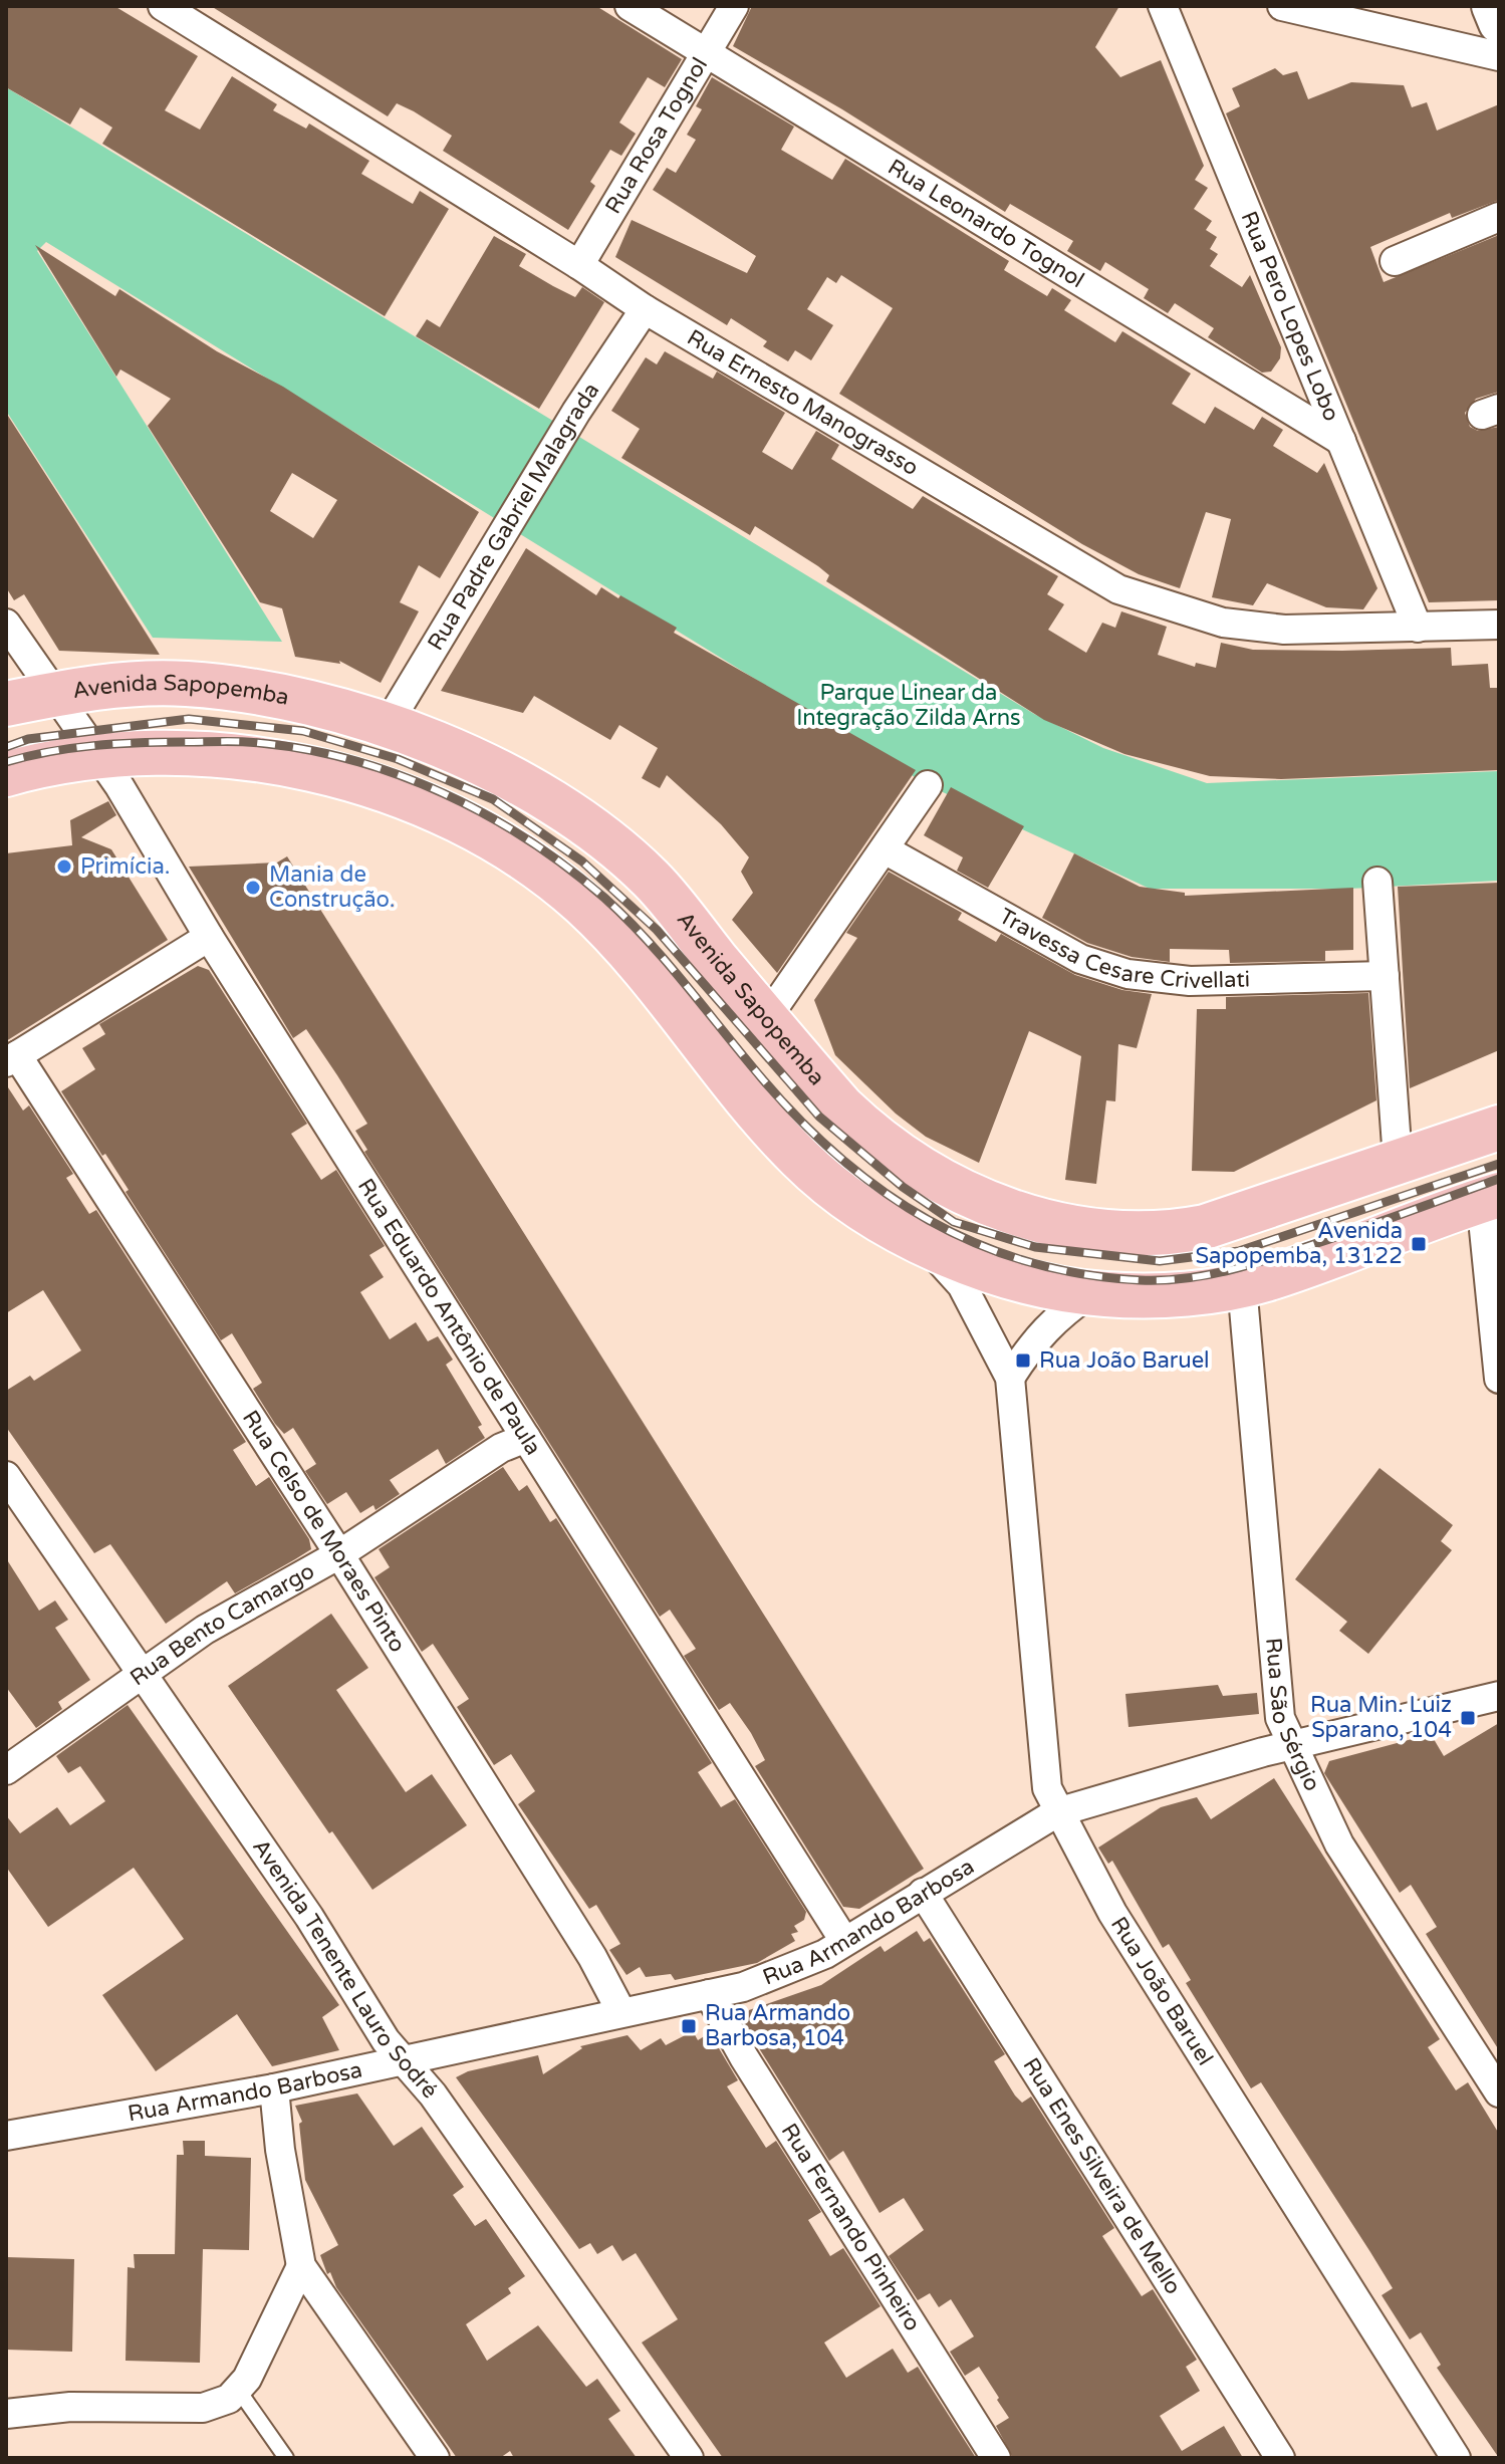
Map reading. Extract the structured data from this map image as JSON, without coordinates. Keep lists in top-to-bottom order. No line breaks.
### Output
{"streets":{"main road":["Avenida Sapopemba"],"street":["Rua Rosa Tognol","Rua Leonardo Tognol","Rua Pero Lopes Lobo","Rua Ernesto Manograsso","Rua Padre Gabriel Malagrada","Travessa Cesare Crivellati","Rua Eduardo Antônio de Paula","Rua Celso de Moraes Pinto","Rua Bento Camargo","Rua São Sérgio","Rua Armando Barbosa","Avenida Tenente Lauro Sodré","Rua João Baruel","Rua Enes Silveira de Mello","Rua Fernando Pinheiro"]},"crossings":[["Rua Rosa Tognol","Rua Leonardo Tognol"],["Rua Rosa Tognol","Rua Ernesto Manograsso"],["Rua Leonardo Tognol","Rua Pero Lopes Lobo"],["Rua Pero Lopes Lobo","Rua Ernesto Manograsso"],["Rua Ernesto Manograsso","Rua Padre Gabriel Malagrada"],["Rua Padre Gabriel Malagrada","Avenida Sapopemba"],["Avenida Sapopemba","Rua Eduardo Antônio de Paula"],["Rua Eduardo Antônio de Paula","Rua Bento Camargo"],["Rua Eduardo Antônio de Paula","Rua Armando Barbosa"],["Rua Celso de Moraes Pinto","Rua Bento Camargo"],["Rua Celso de Moraes Pinto","Rua Armando Barbosa"],["Rua Bento Camargo","Avenida Tenente Lauro Sodré"],["Rua São Sérgio","Rua Armando Barbosa"],["Rua Armando Barbosa","Avenida Tenente Lauro Sodré"],["Rua Armando Barbosa","Rua João Baruel"],["Rua Armando Barbosa","Rua Enes Silveira de Mello"],["Rua Armando Barbosa","Rua Fernando Pinheiro"]],"parks":["Parque Linear da Integração Zilda Arns"],"places":{"other":["Primícia.","Mania de Construção."],"transit":["Avenida Sapopemba, 13122","Rua João Baruel","Rua Min. Luiz Sparano, 104","Rua Armando Barbosa, 104"]}}
